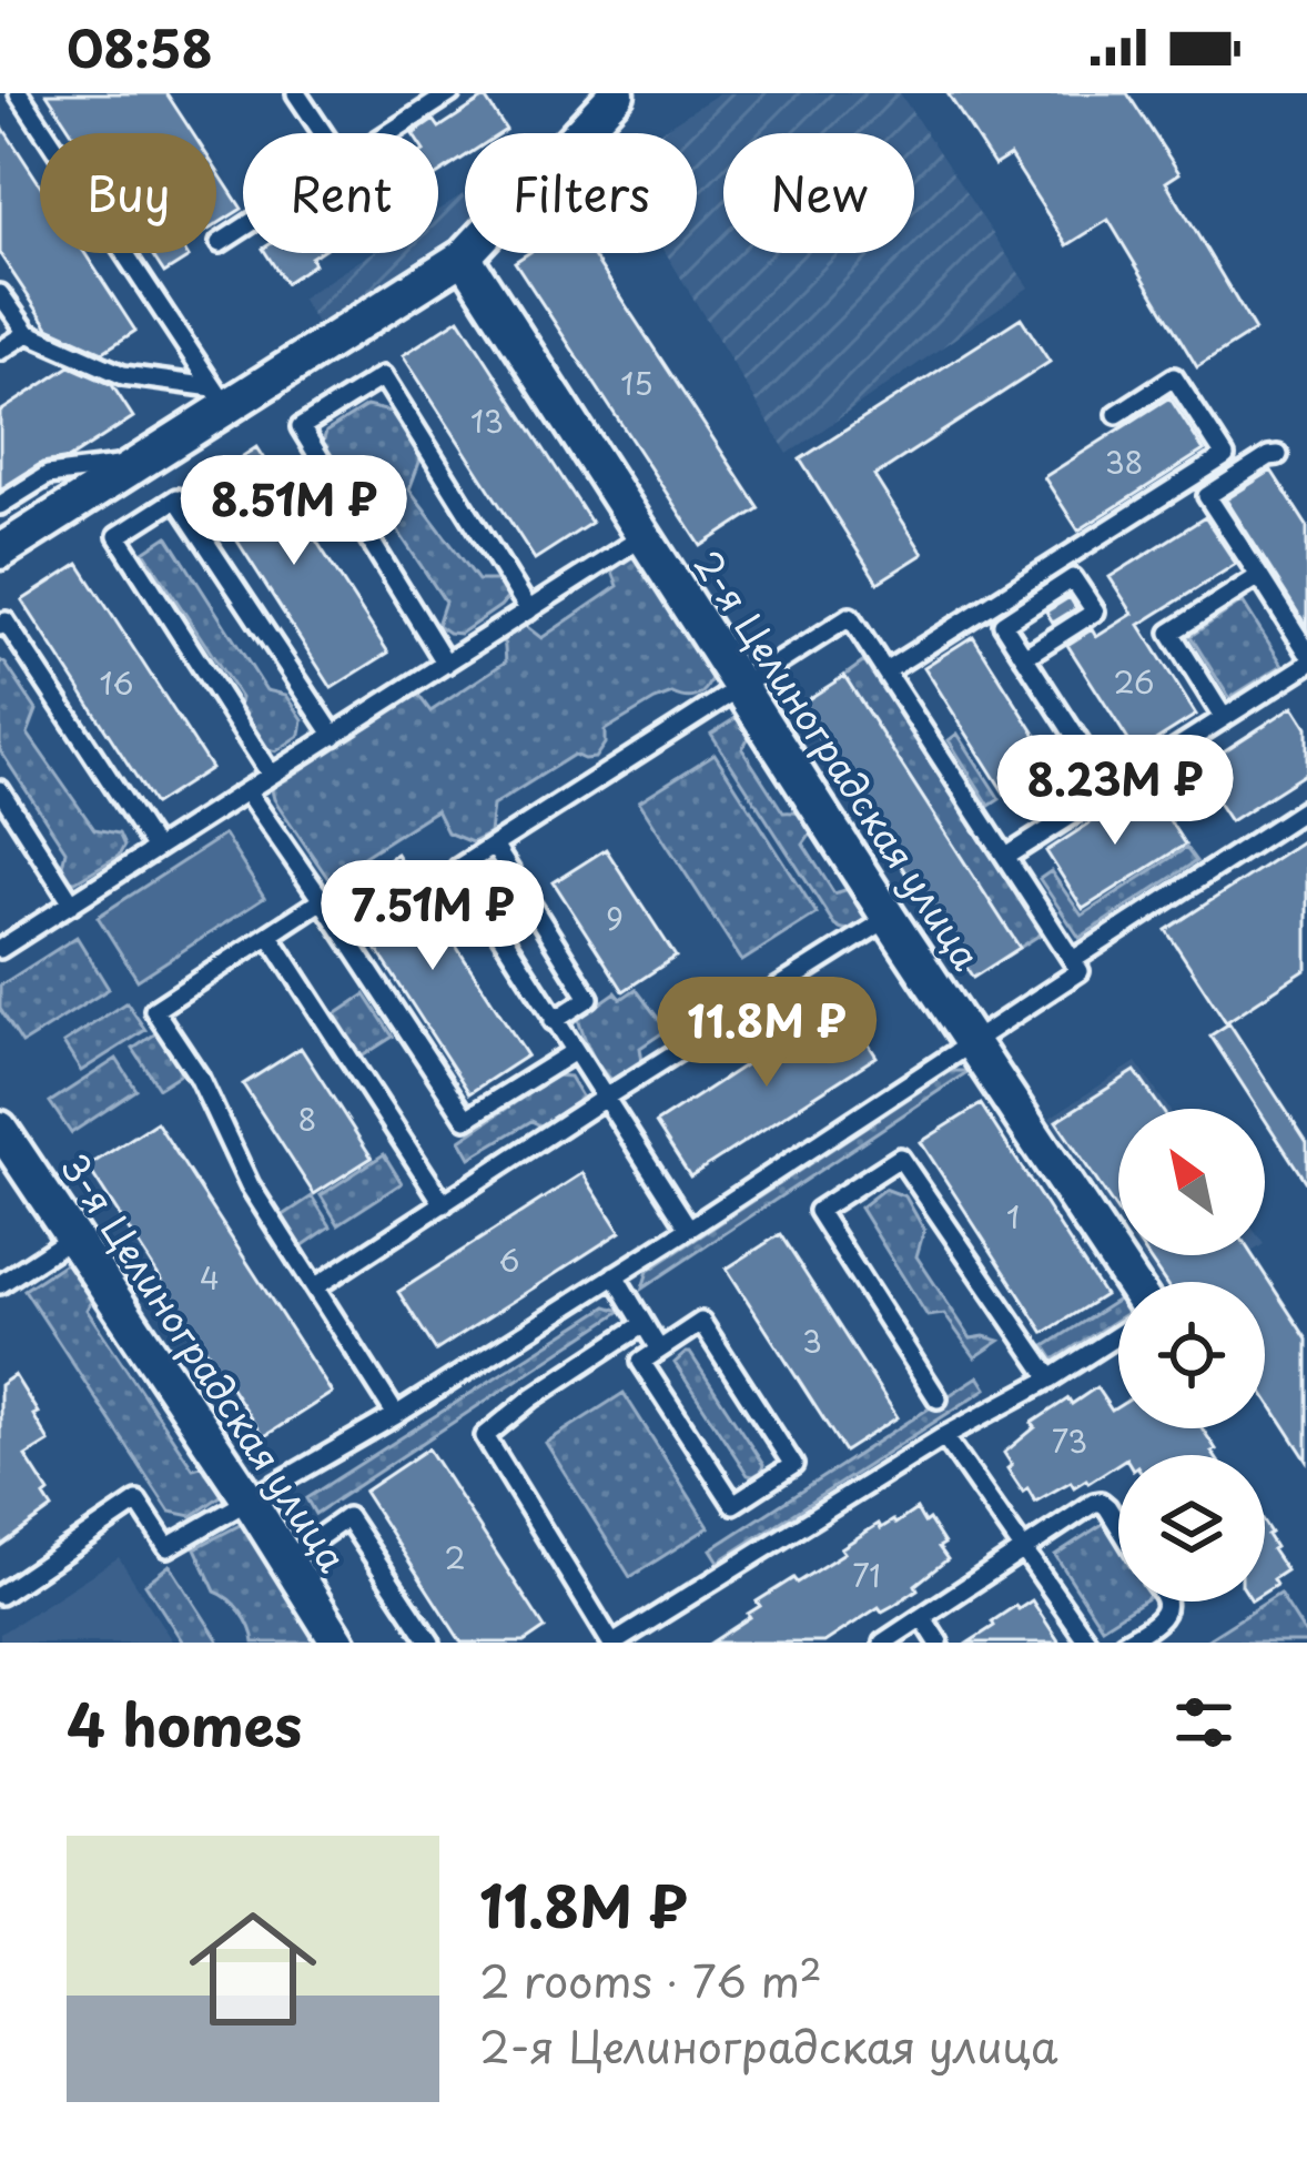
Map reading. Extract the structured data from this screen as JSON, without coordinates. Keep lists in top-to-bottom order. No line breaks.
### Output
{"streets":{"street":["2-я Целиноградская улица","3-я Целиноградская улица"]},"house_numbers":["15","13","38","26","16","9","8","1","6","4","3","73","2","71"],"north":"top left","page":{"status":"08:58","chip":["Buy","Rent","Filters","New"],"price":["8.51M ₽","8.23M ₽","7.51M ₽","11.8M ₽"],"heading":"4 homes","list":[{"name":"11.8M ₽","note":"2 rooms · 76 m² · 2-я Целиноградская улица"}]}}
